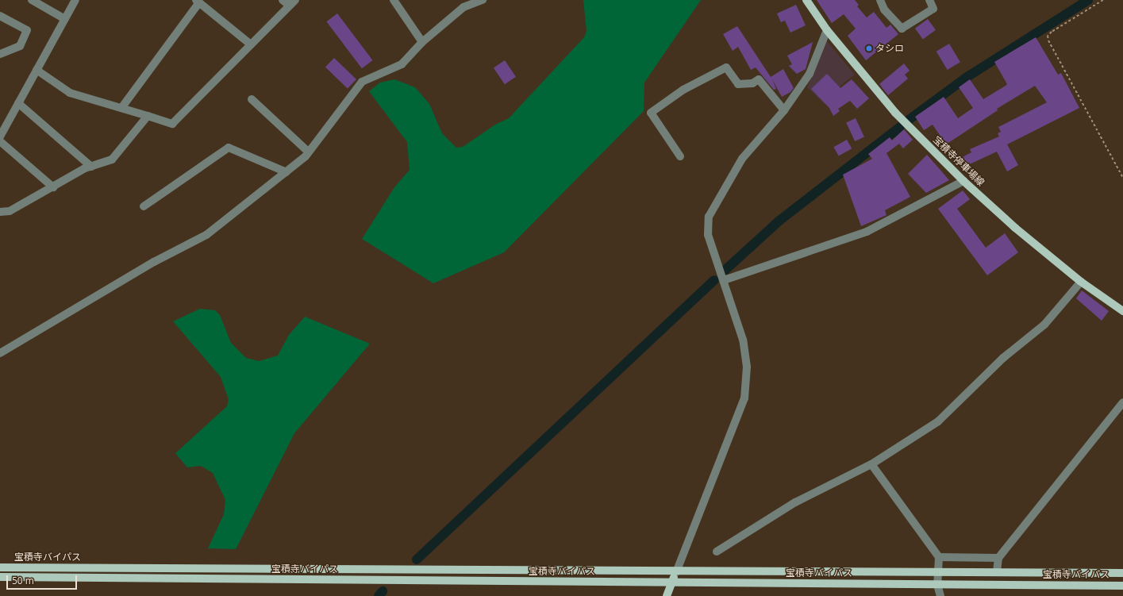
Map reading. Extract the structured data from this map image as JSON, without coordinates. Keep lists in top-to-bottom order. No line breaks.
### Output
{"streets":{"main road":["宝積寺停車場線","宝積寺バイパス"]},"places":["タシロ"],"scale_bar":"50 m"}
